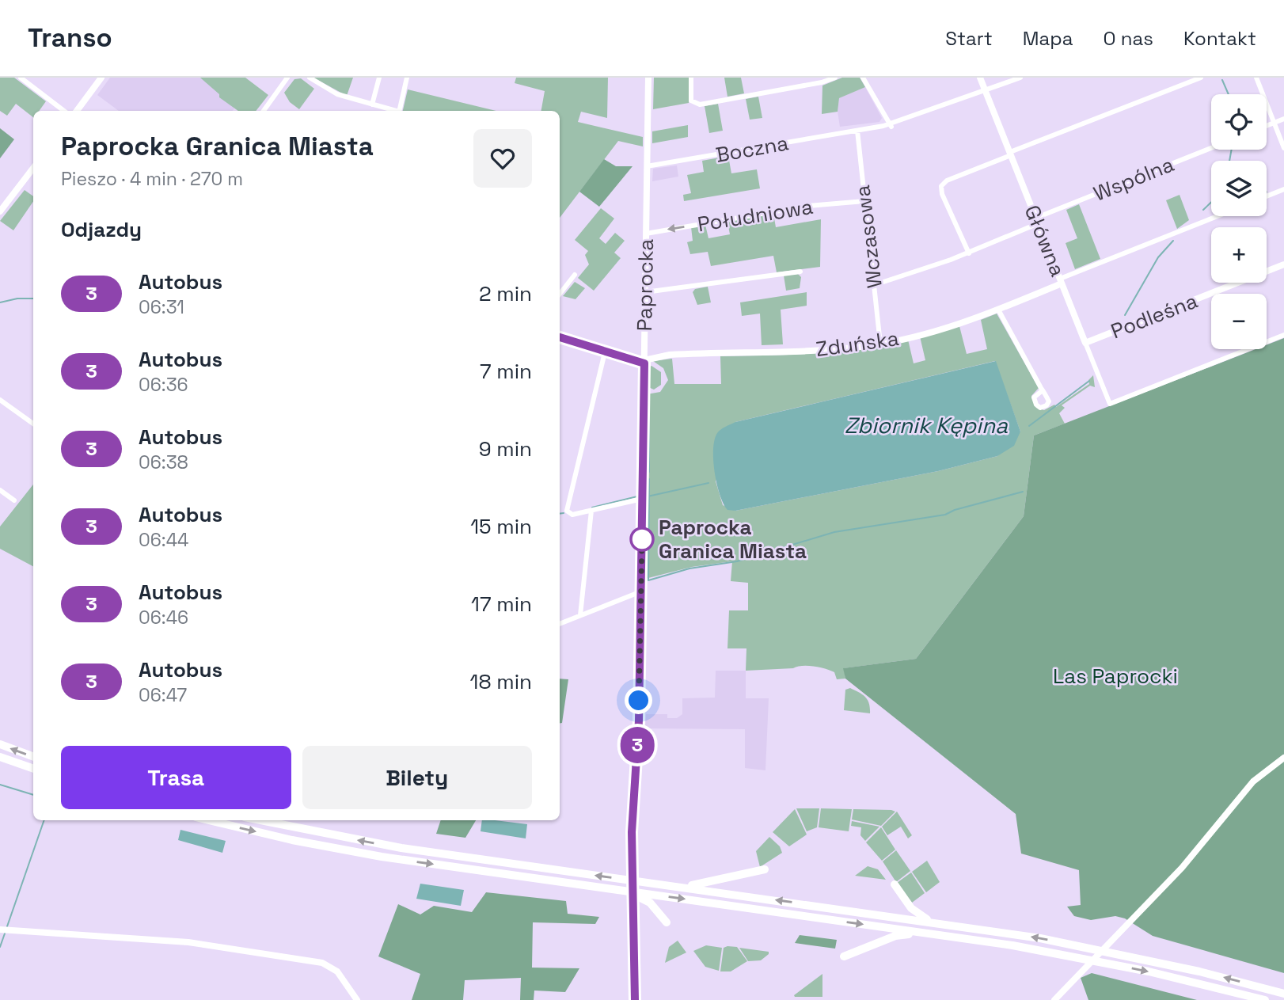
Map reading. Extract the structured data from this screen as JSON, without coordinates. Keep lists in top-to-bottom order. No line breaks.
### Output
{"streets":{"street":["Boczna","Wspólna","Południowa","Wczasowa","Główna","Paprocka","Podleśna","Zduńska"]},"crossings":[["Boczna","Wczasowa"],["Boczna","Główna"],["Boczna","Paprocka"],["Wspólna","Wczasowa"],["Wspólna","Główna"],["Południowa","Wczasowa"],["Południowa","Paprocka"],["Wczasowa","Zduńska"],["Główna","Podleśna"],["Główna","Zduńska"],["Paprocka","Zduńska"]],"one_way":["Południowa"],"water":["Zbiornik Kępina"],"parks":["Las Paprocki"],"places":["Paprocka Granica Miasta"],"lines":["bus line 3"],"page":{"header":"Transo","nav":["Start","Mapa","O nas","Kontakt"],"on_map":"3","map_buttons":["+","−"],"heading":[["Paprocka Granica Miasta","Pieszo · 4 min · 270 m"],"Odjazdy"],"list":[{"mark":"3","name":"Autobus","note":"06:31","value":"2 min"},{"mark":"3","name":"Autobus","note":"06:36","value":"7 min"},{"mark":"3","name":"Autobus","note":"06:38","value":"9 min"},{"mark":"3","name":"Autobus","note":"06:44","value":"15 min"},{"mark":"3","name":"Autobus","note":"06:46","value":"17 min"},{"mark":"3","name":"Autobus","note":"06:47","value":"18 min"}],"buttons":["Trasa","Bilety"]}}
